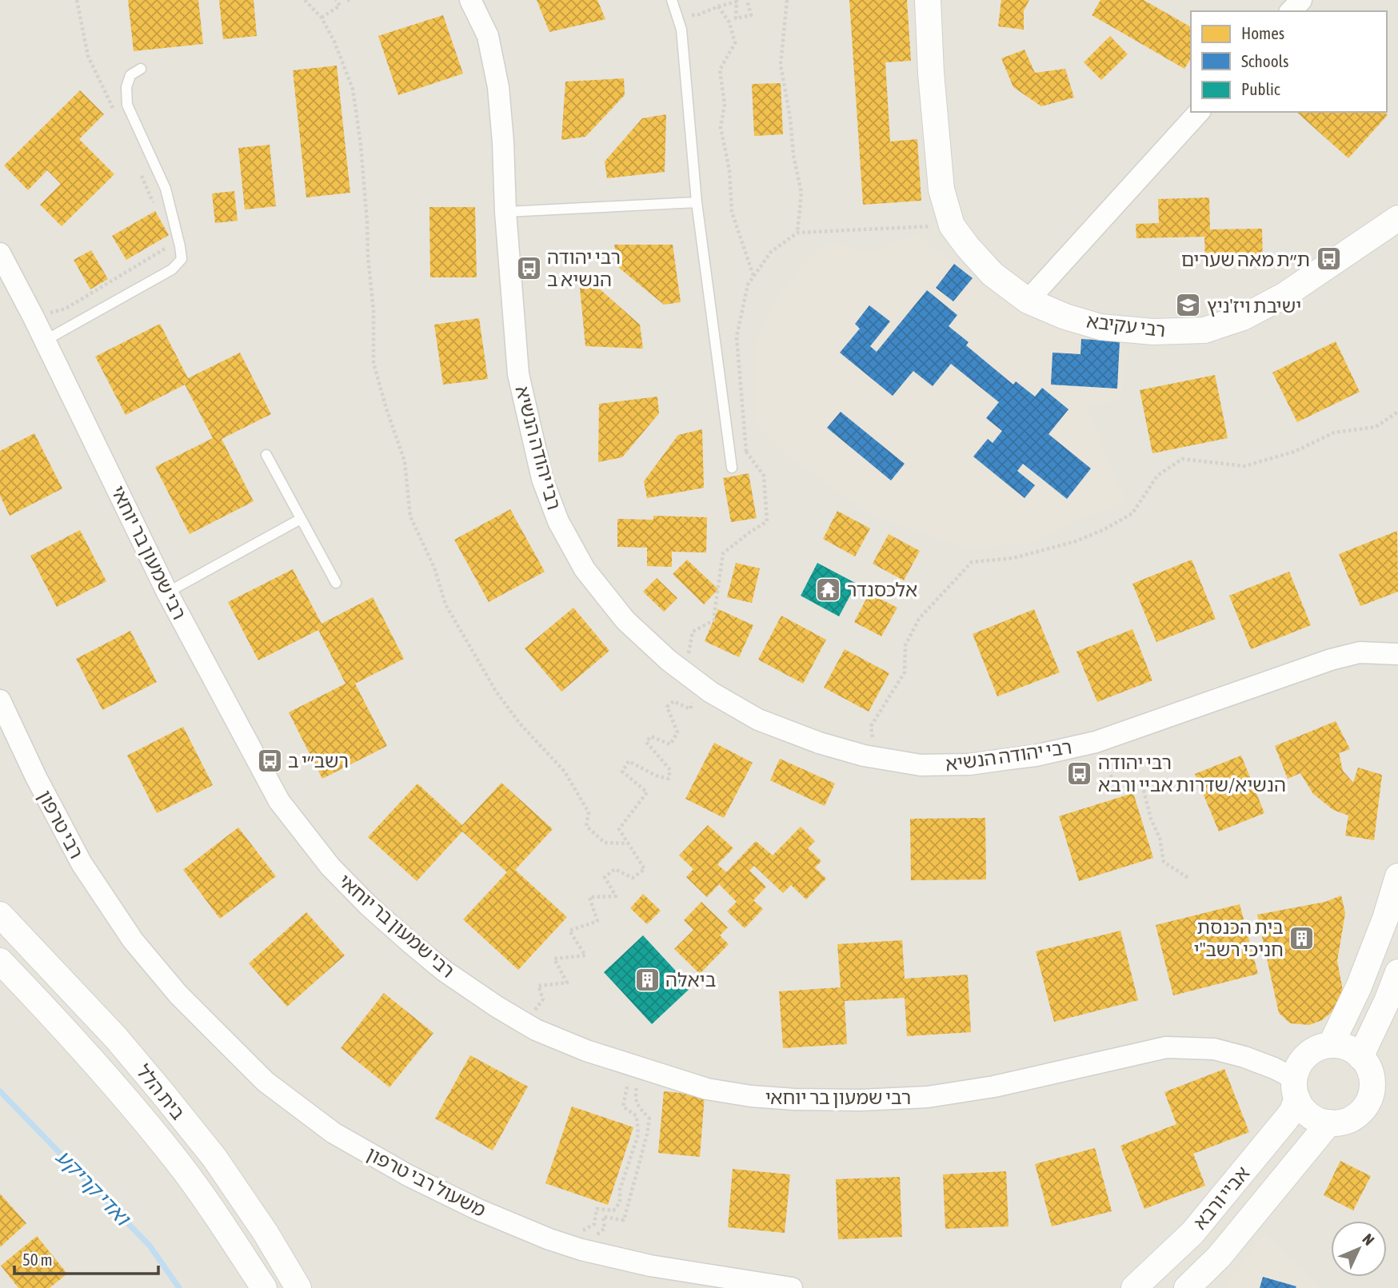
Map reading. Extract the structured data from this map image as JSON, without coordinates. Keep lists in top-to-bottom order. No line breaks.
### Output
{"streets":{"street":["רבי עקיבא","רבי יהודה הנשיא","רבי שמעון בר יוחאי","רבי טרפון","בית הלל","משעול רבי טרפון","אביי ורבא"]},"crossings":[["רבי שמעון בר יוחאי","אביי ורבא"],["רבי טרפון","משעול רבי טרפון"]],"water":["ואדי קריקע"],"places":{"bus stop":["ת״ת מאה שערים","רבי יהודה הנשיא ב","רשב״י ב","רבי יהודה הנשיא/שדרות אביי ורבא"],"school or university":["ישיבת ויז'ניץ"],"temple":["אלכסנדר"],"building":["בית הכנסת חניכי רשב\"י","ביאלה"]},"legend":["Homes","Schools","Public"],"scale_bar":"50 m","north":"top right"}
